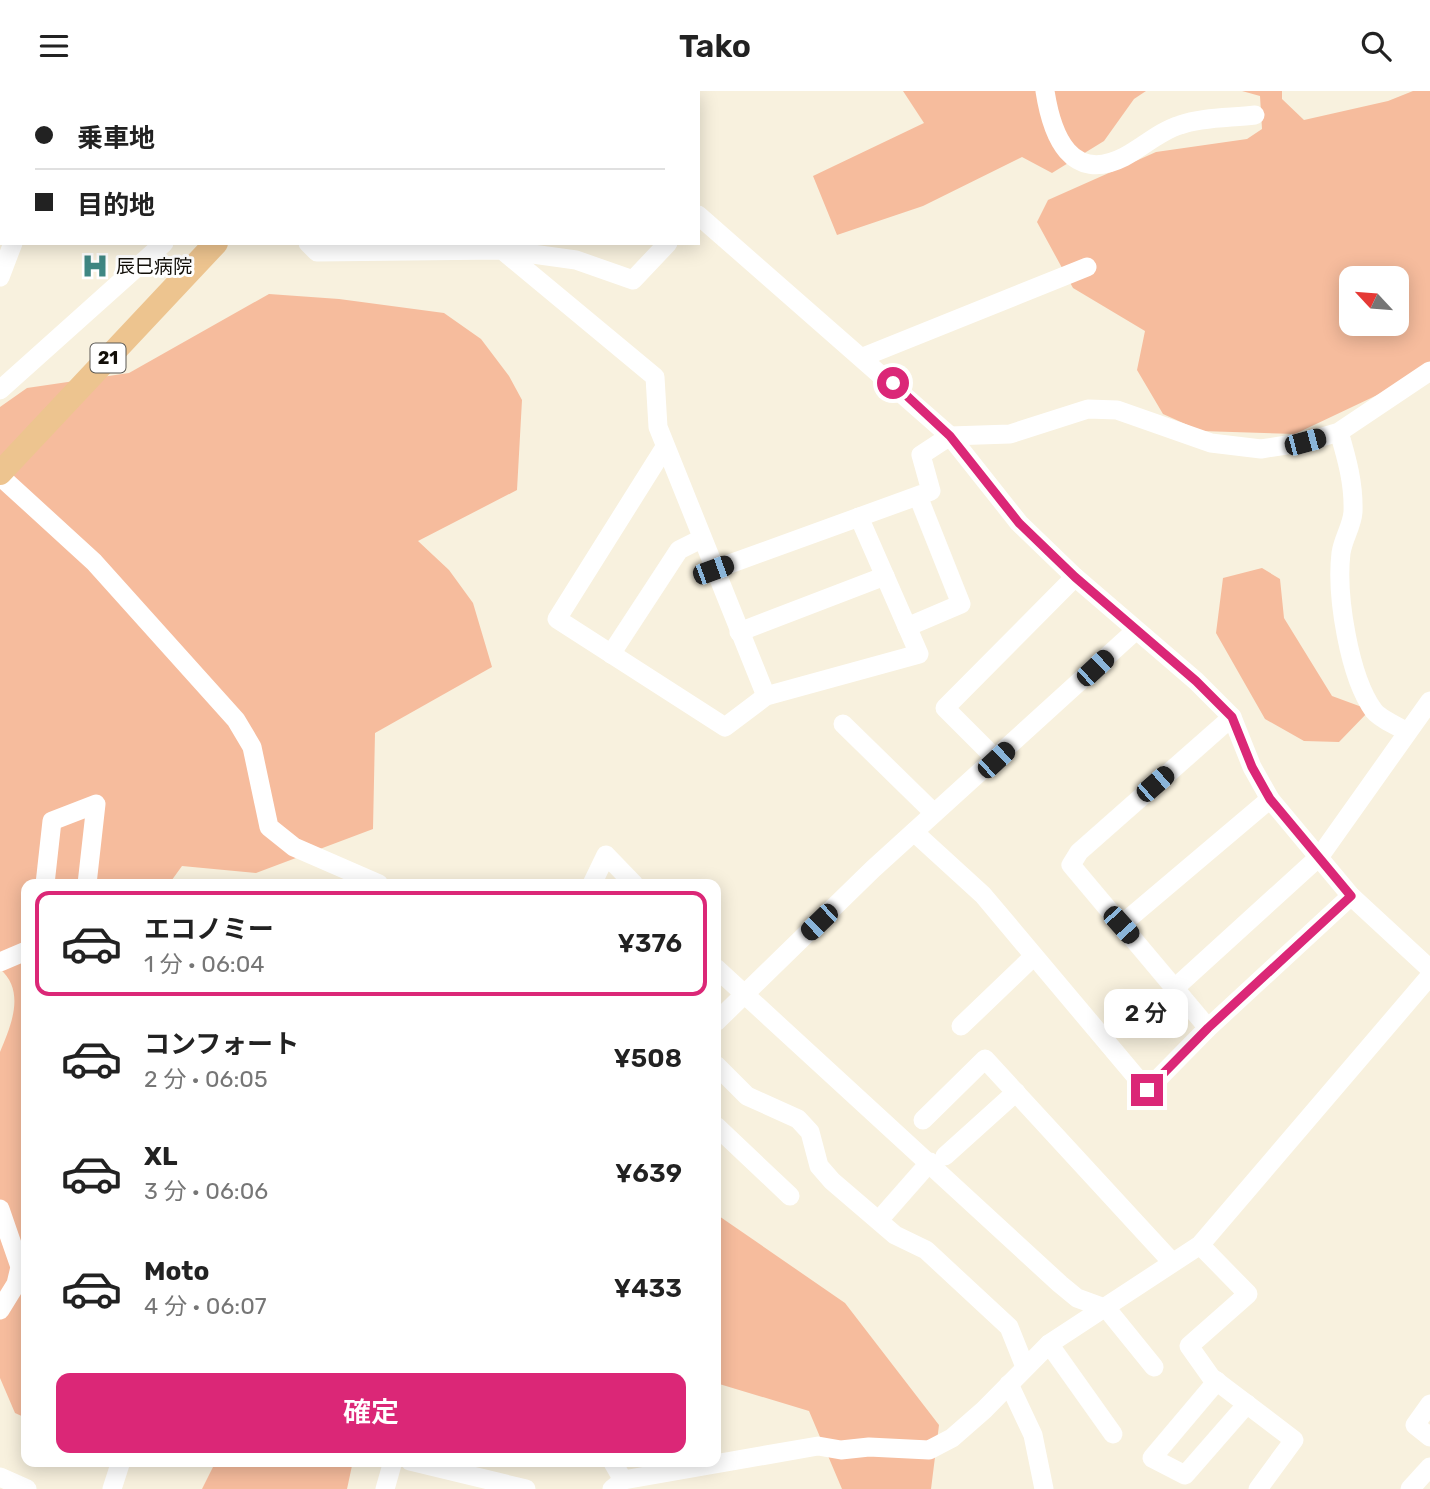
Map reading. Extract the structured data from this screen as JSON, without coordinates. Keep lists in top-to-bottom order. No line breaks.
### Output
{"streets":{"main road":["21"]},"places":{"hospital":["辰巳病院"]},"north":"top left","page":{"header":"Tako","banner":["乗車地","目的地"],"list":[{"name":"エコノミー","note":"1 分 · 06:04","value":"¥376"},{"name":"コンフォート","note":"2 分 · 06:05","value":"¥508"},{"name":"XL","note":"3 分 · 06:06","value":"¥639"},{"name":"Moto","note":"4 分 · 06:07","value":"¥433"}],"bubble":"2 分","buttons":"確定"}}
